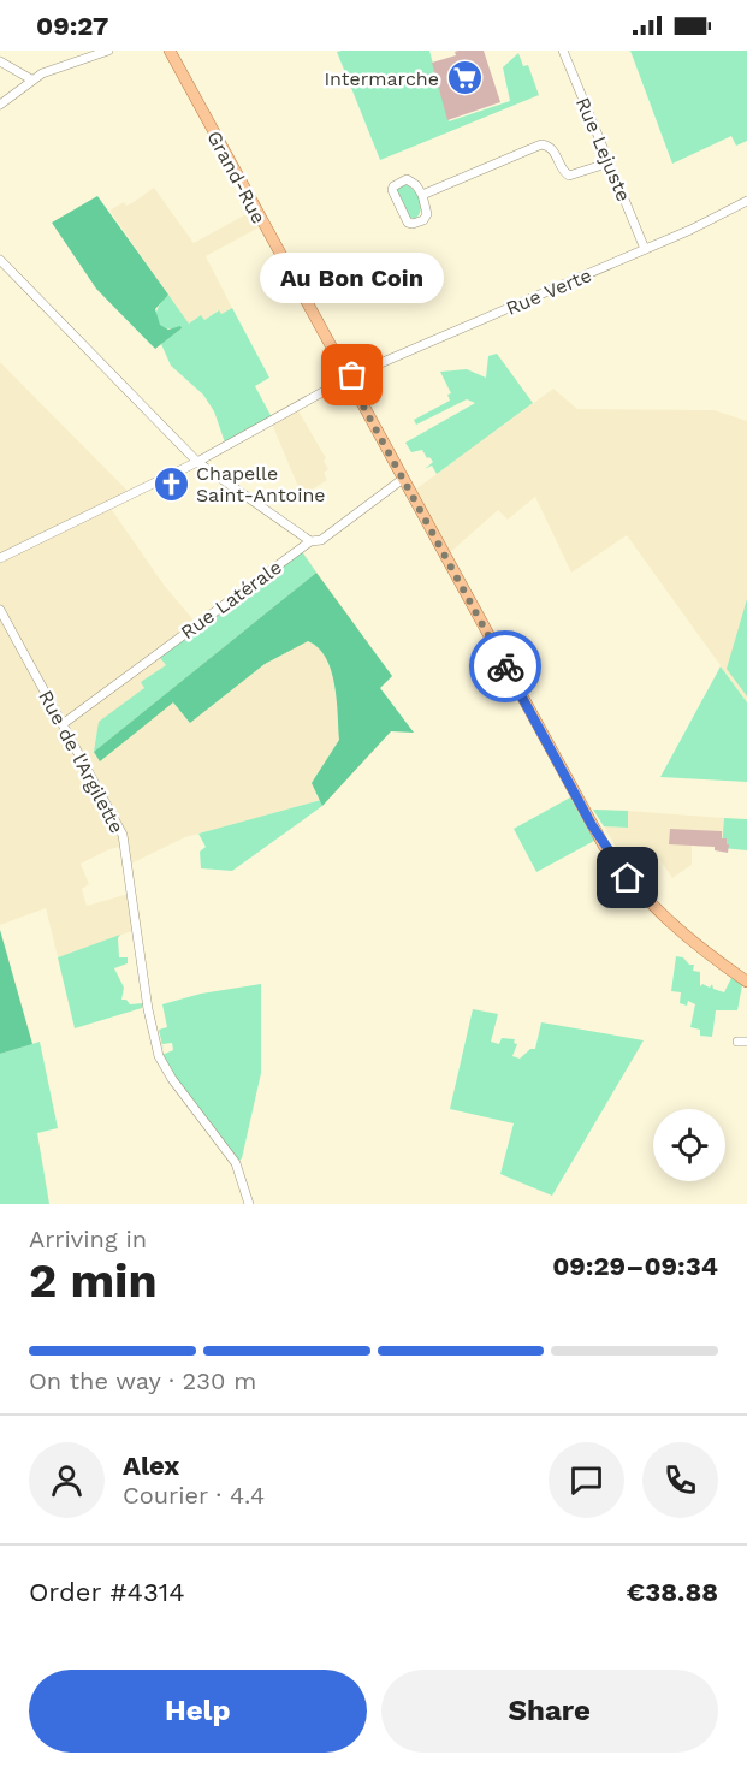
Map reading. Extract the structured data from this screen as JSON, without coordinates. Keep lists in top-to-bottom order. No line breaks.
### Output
{"streets":{"main road":["Grand-Rue"],"street":["Rue Lejuste","Rue Verte","Rue Latérale","Rue de l'Argilette"]},"crossings":[["Rue Lejuste","Rue Verte"],["Grand-Rue","Rue Verte"],["Grand-Rue","Rue Latérale"],["Rue Latérale","Rue de l'Argilette"]],"places":{"supermarket":["Intermarche"],"other":["Au Bon Coin"],"church":["Chapelle Saint-Antoine"]},"page":{"status":"09:27","bubble":"Au Bon Coin","heading":["2 min","Arriving in","09:29–09:34"],"panel":["Alex","Courier · 4.4","Order #4314","€38.88"],"bar":"On the way · 230 m","buttons":["Help","Share"]}}
